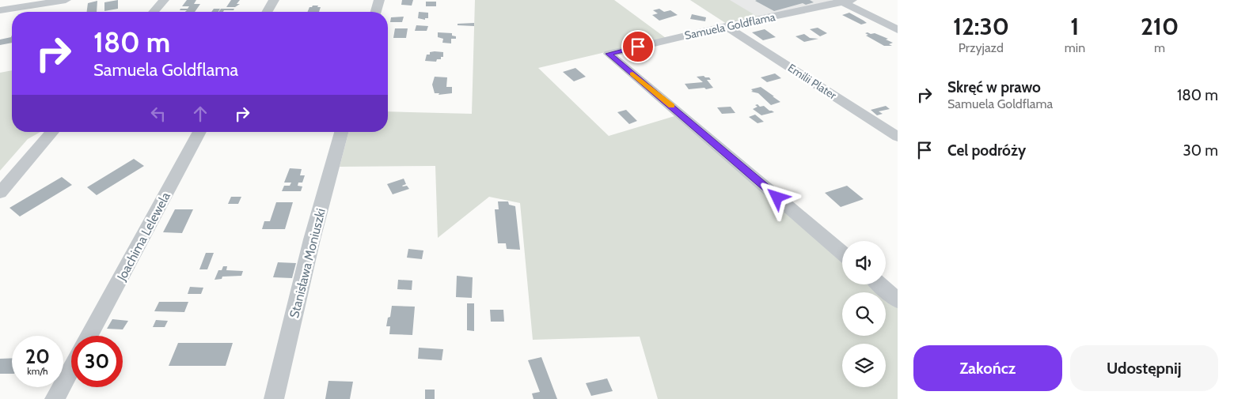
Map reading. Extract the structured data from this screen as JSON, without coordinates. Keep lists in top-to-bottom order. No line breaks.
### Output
{"streets":{"street":["Samuela Goldflama","Emilii Plater","Joachima Lelewela","Stanisława Moniuszki"]},"crossings":[["Samuela Goldflama","Emilii Plater"]],"page":{"eta":["12:30","Przyjazd","1","min","210","m"],"turn":["180 m","Samuela Goldflama"],"list":[{"name":"Skręć w prawo","note":"Samuela Goldflama","value":"180 m"},{"name":"Cel podróży","value":"30 m"}],"speed":"20 km/h","limit":"30","buttons":["Zakończ","Udostępnij"]}}
